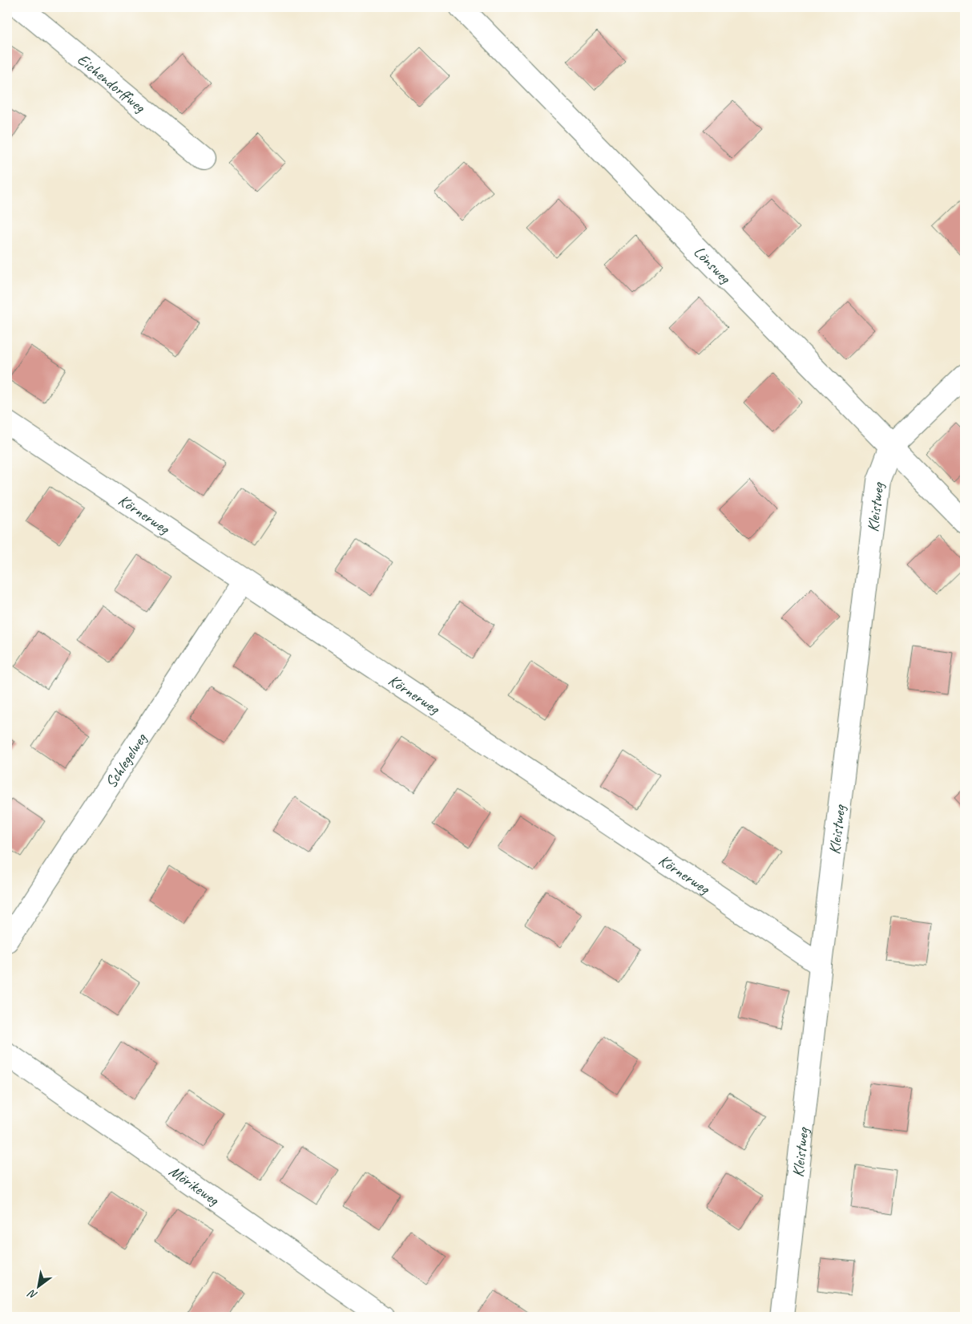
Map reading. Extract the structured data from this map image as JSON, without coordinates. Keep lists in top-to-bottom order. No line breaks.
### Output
{"streets":{"street":["Eichendorffweg","Lönsweg","Kleistweg","Körnerweg","Schlegelweg","Mörikeweg"]},"crossings":[["Lönsweg","Kleistweg"],["Kleistweg","Körnerweg"],["Körnerweg","Schlegelweg"]],"north":"bottom left"}
